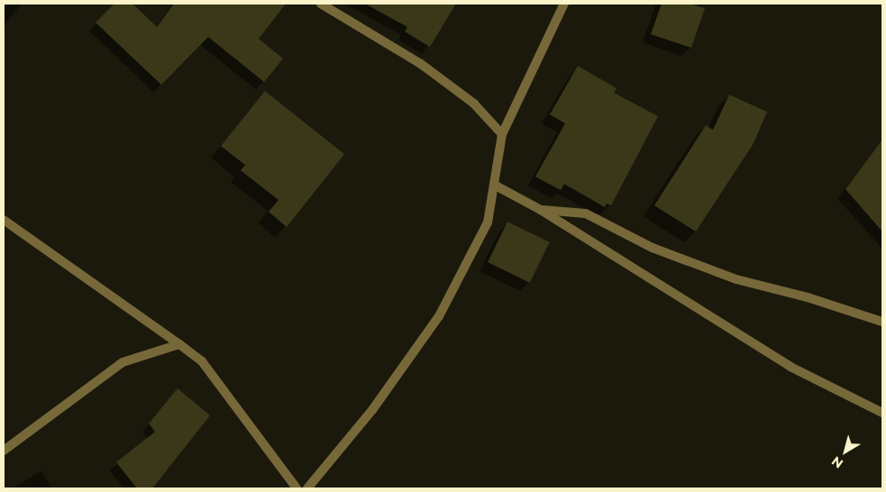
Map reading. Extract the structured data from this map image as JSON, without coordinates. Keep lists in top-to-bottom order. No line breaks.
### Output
{"north":"bottom left"}
